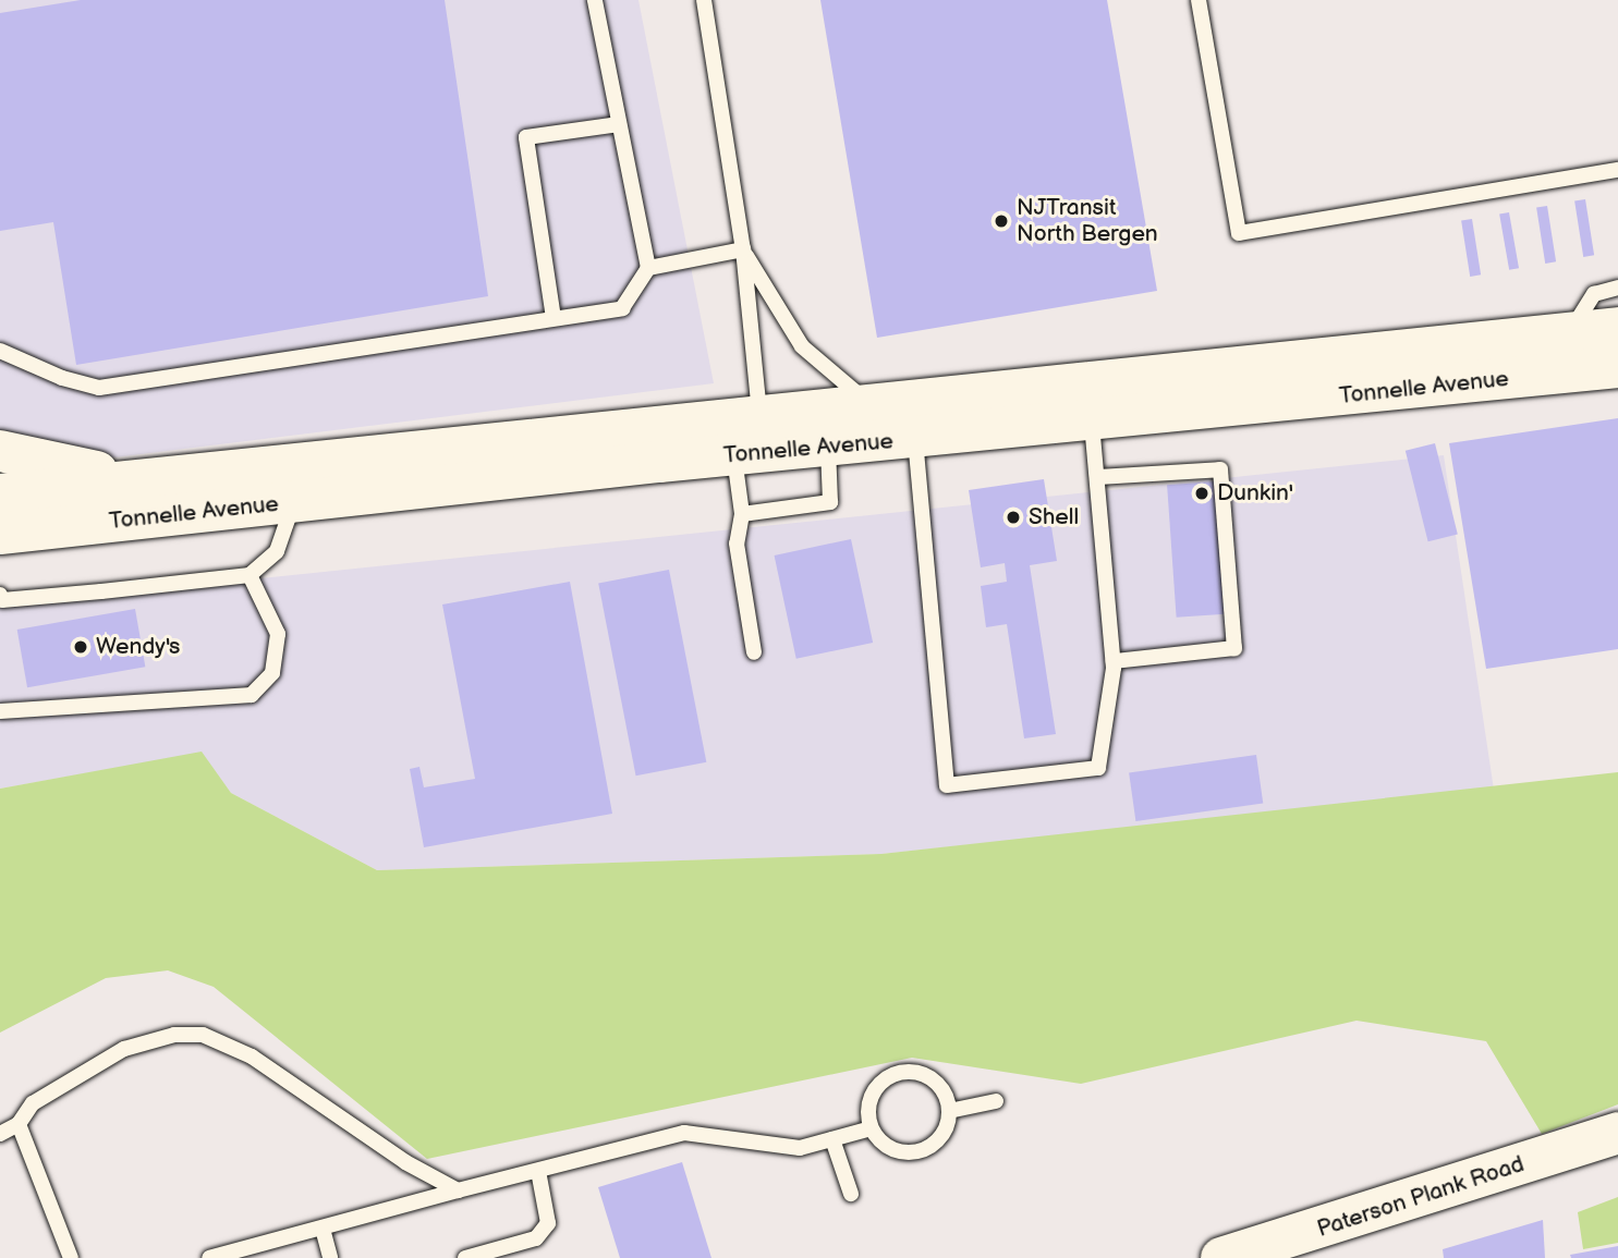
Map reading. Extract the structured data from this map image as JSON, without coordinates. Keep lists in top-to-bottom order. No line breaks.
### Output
{"streets":{"main road":["Tonnelle Avenue","Paterson Plank Road"]},"places":["NJTransit North Bergen","Dunkin'","Shell","Wendy's"]}
